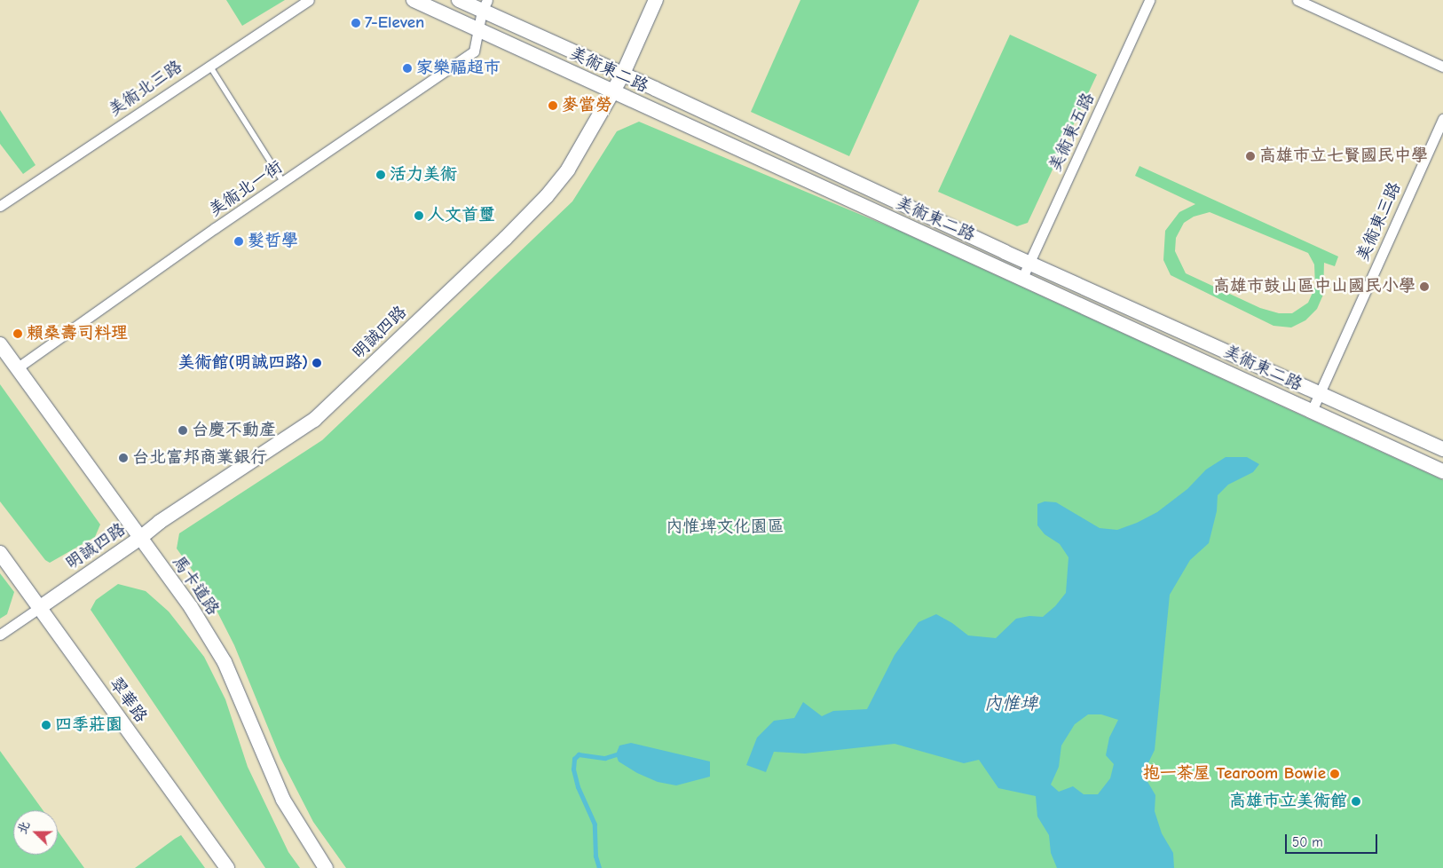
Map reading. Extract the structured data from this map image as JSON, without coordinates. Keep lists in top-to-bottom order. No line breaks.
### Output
{"streets":{"street":["美術東二路","美術北三路","美術東五路","美術北一街","美術東三路","明誠四路","馬卡道路","翠華路"]},"crossings":[["美術東二路","美術東五路"],["美術東二路","美術北一街"],["美術東二路","美術東三路"],["美術東二路","明誠四路"],["美術北一街","馬卡道路"],["明誠四路","馬卡道路"],["明誠四路","翠華路"]],"water":["內惟埤"],"parks":["內惟埤文化園區"],"places":["7-Eleven","家樂福超市","麥當勞","高雄市立七賢國民中學","活力美術","人文首璽","髮哲學","高雄市鼓山區中山國民小學","賴桑壽司料理","美術館(明誠四路)","台慶不動產","台北富邦商業銀行","四季莊園","抱一茶屋 Tearoom Bowie","高雄市立美術館"],"scale_bar":"50 m","north":"left"}
